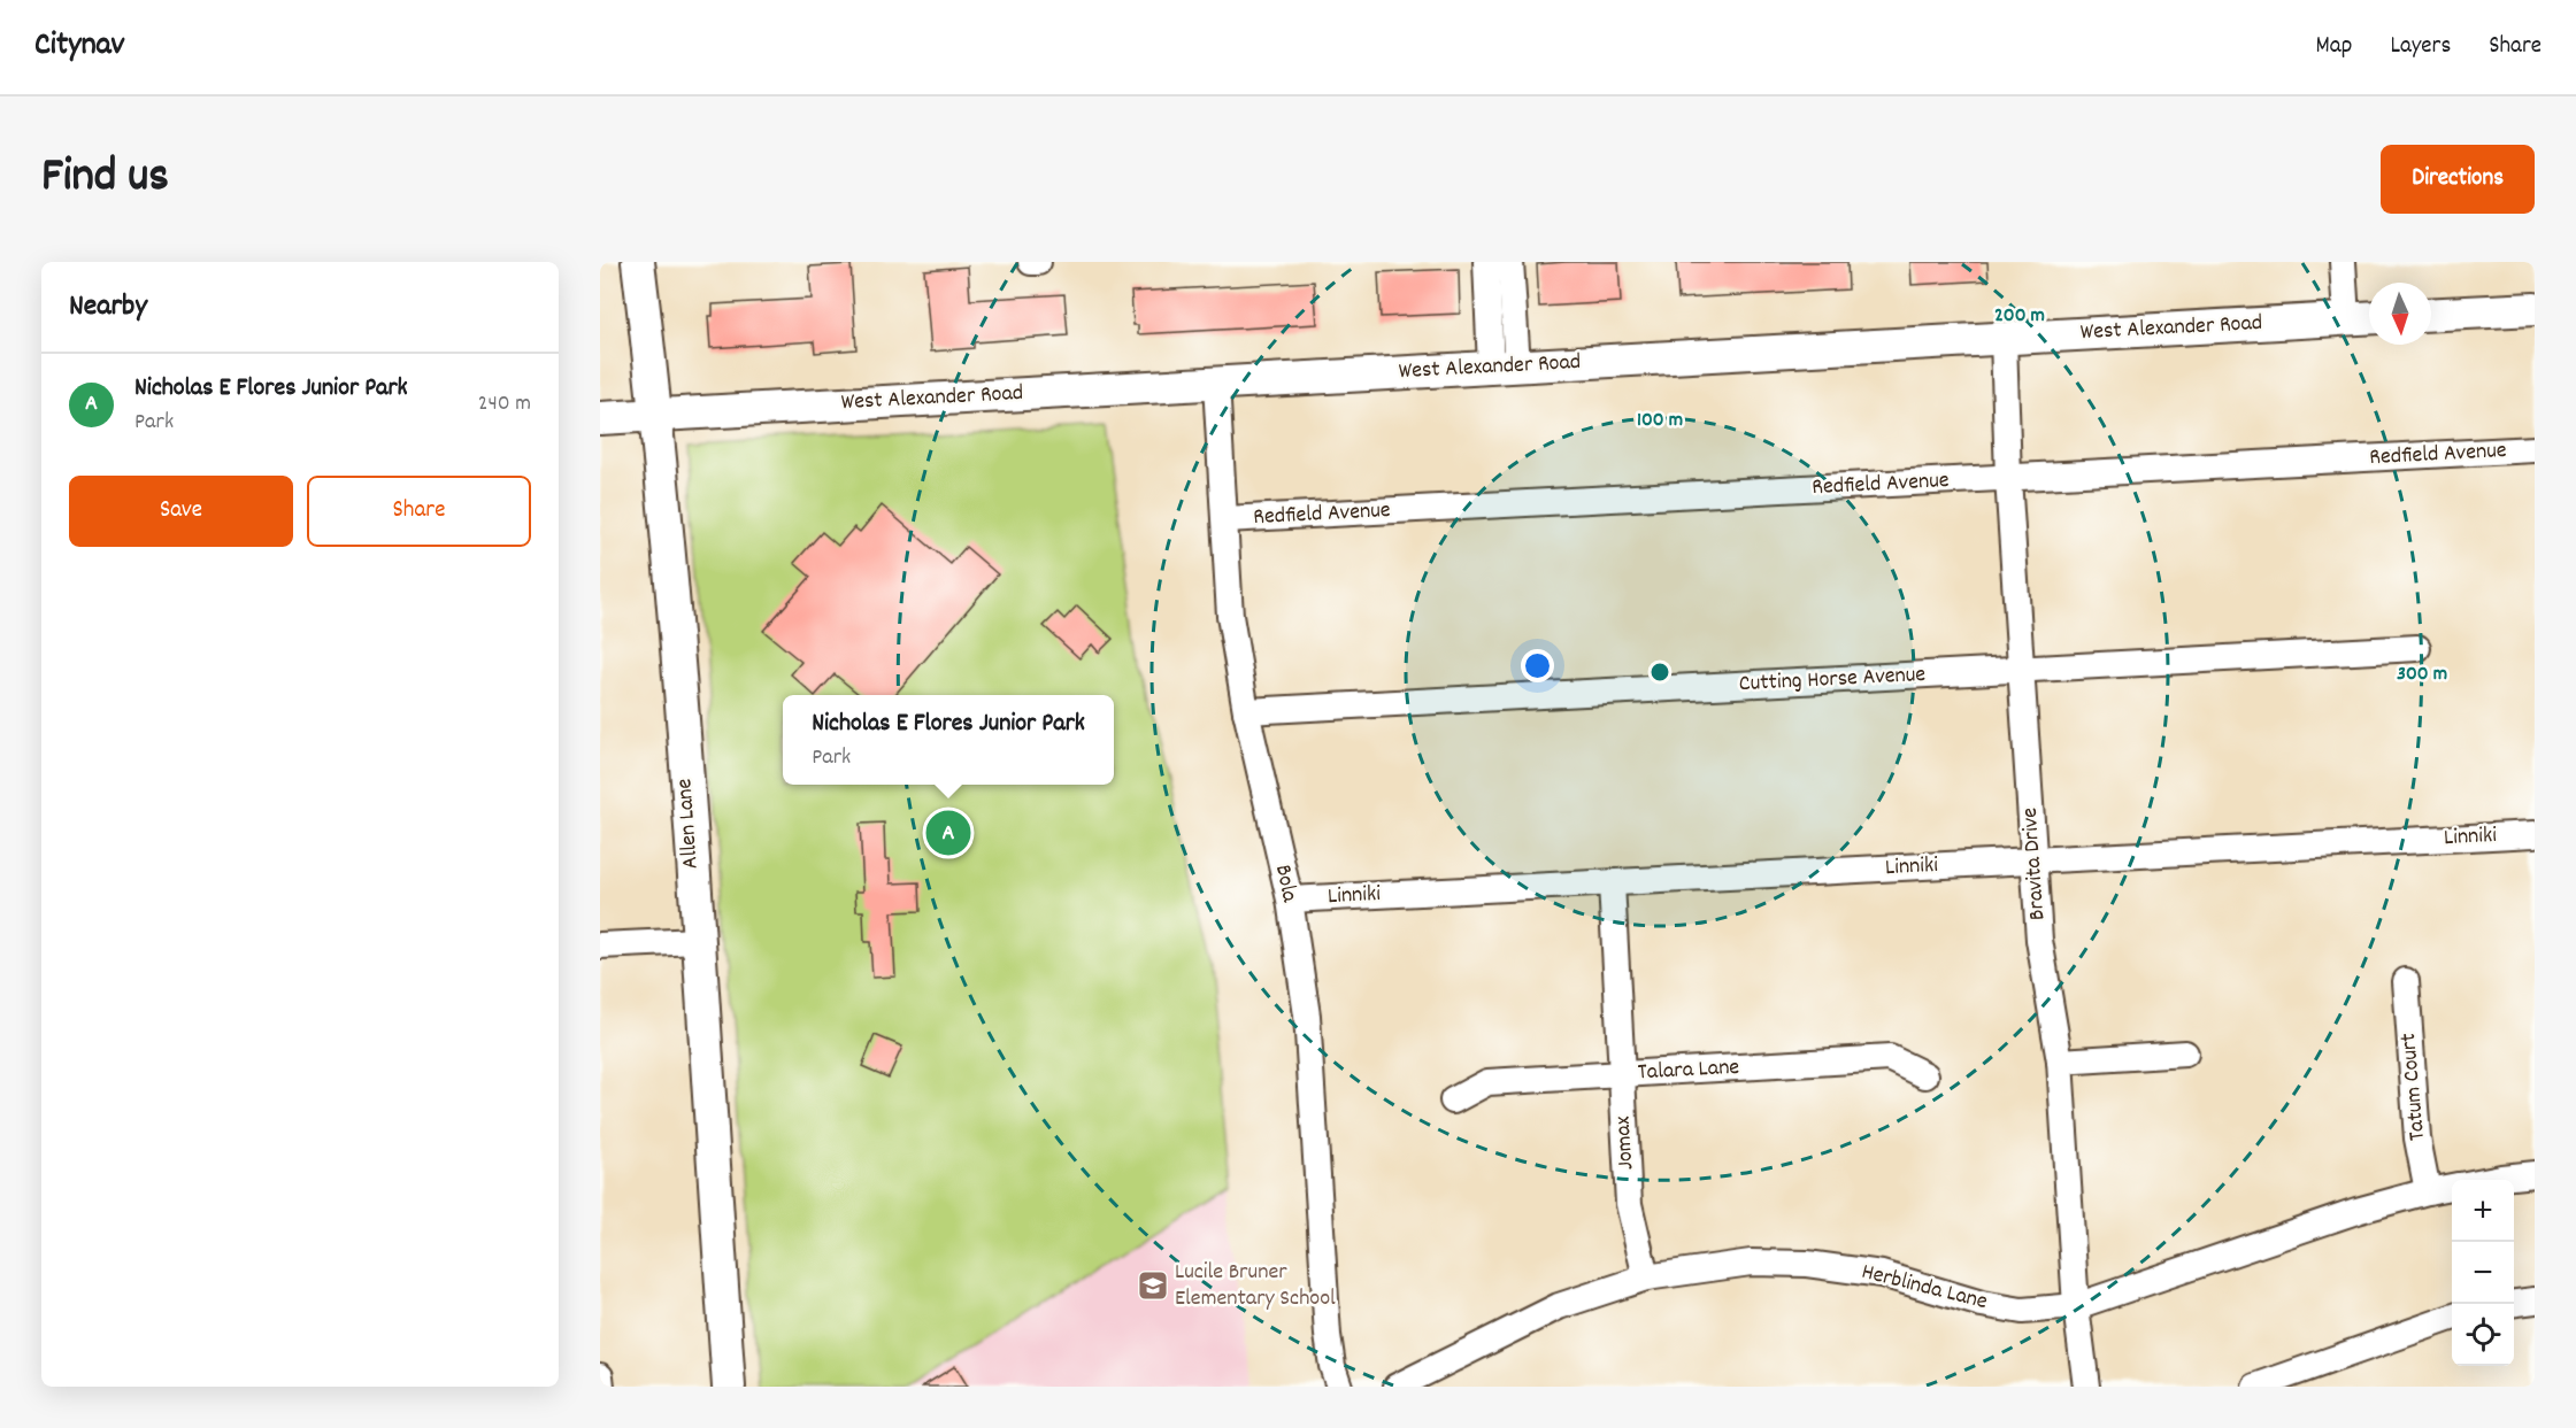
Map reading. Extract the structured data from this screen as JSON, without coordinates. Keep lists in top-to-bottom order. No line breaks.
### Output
{"streets":{"main road":["West Alexander Road","Allen Lane"],"street":["Redfield Avenue","Cutting Horse Avenue","Linniki","Bravita Drive","Bola","Talara Lane","Tatum Court","Jomax","Herblinda Lane"]},"crossings":[["West Alexander Road","Allen Lane"],["West Alexander Road","Bravita Drive"],["West Alexander Road","Bola"],["Redfield Avenue","Bravita Drive"],["Redfield Avenue","Bola"],["Cutting Horse Avenue","Bravita Drive"],["Cutting Horse Avenue","Bola"],["Linniki","Bravita Drive"],["Linniki","Bola"],["Linniki","Jomax"],["Bravita Drive","Herblinda Lane"],["Talara Lane","Jomax"],["Tatum Court","Herblinda Lane"],["Jomax","Herblinda Lane"]],"places":{"school or university":["Lucile Bruner Elementary School"]},"north":"bottom","page":{"header":"Citynav","nav":["Map","Layers","Share"],"title":"Find us","buttons":["Directions",["Save","Share"]],"heading":"Nearby","list":[{"mark":"A","name":"Nicholas E Flores Junior Park","note":"Park","value":"240 m"}],"popup":["Nicholas E Flores Junior Park","Park"],"pins":"A","map_buttons":["+","−"]},"rings":["200 m","100 m","300 m"]}
